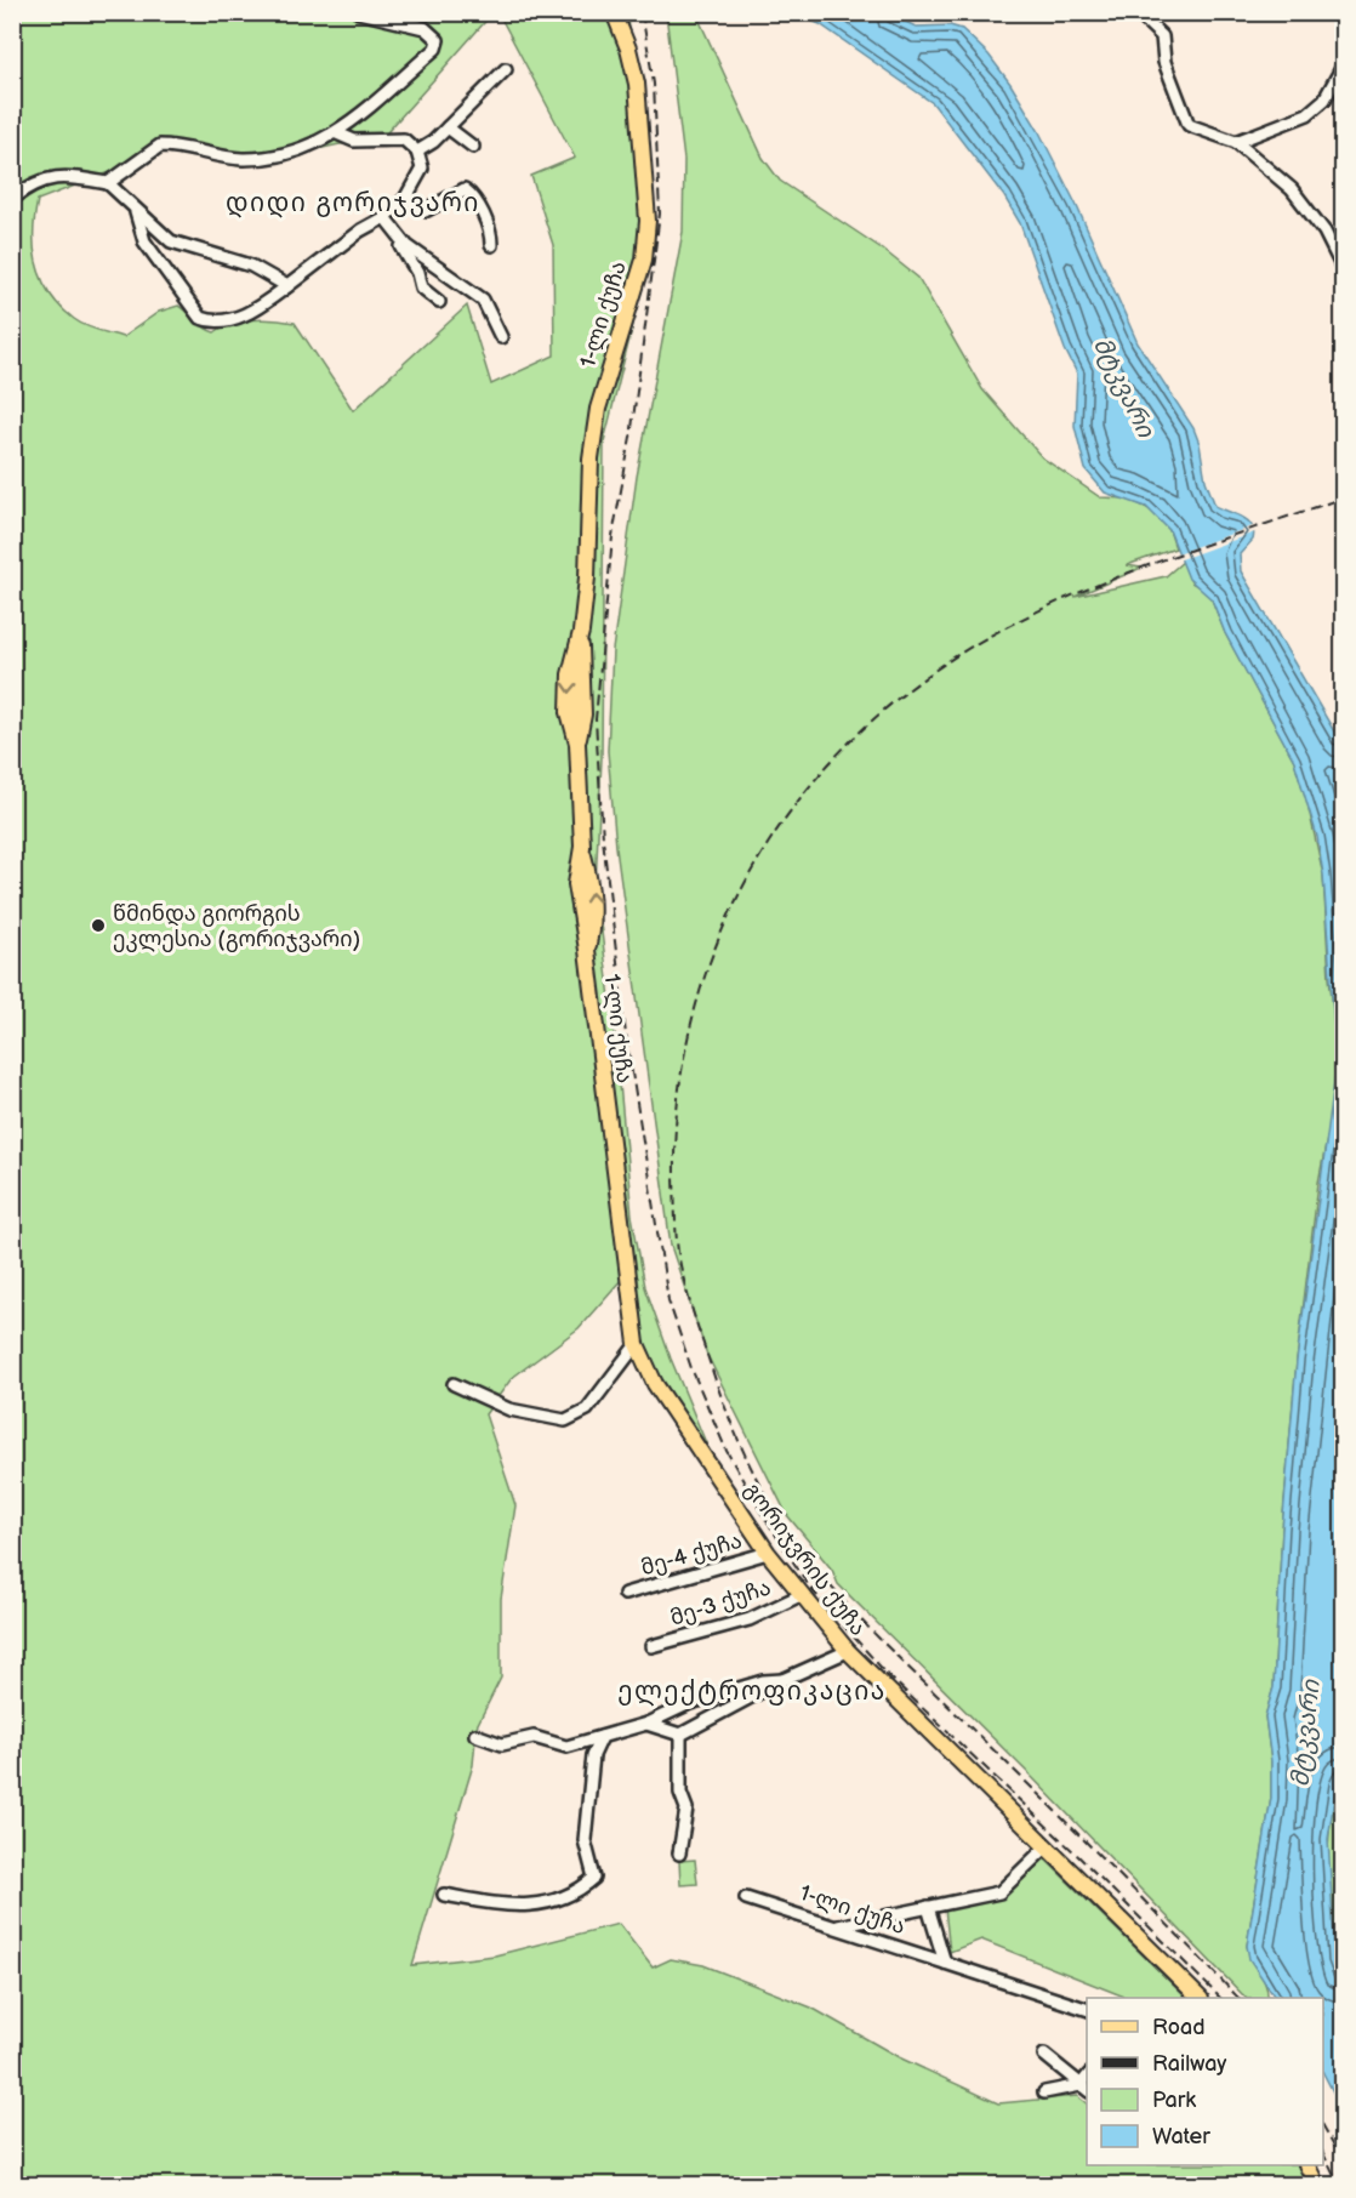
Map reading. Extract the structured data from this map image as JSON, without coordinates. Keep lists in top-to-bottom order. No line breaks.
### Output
{"streets":{"main road":["1-ლი ქუჩა","გორიჯვრის ქუჩა"],"street":["მე-4 ქუჩა","მე-3 ქუჩა"]},"crossings":[["1-ლი ქუჩა","გორიჯვრის ქუჩა"],["მე-4 ქუჩა","გორიჯვრის ქუჩა"],["გორიჯვრის ქუჩა","მე-3 ქუჩა"]],"districts":["დიდი გორიჯვარი","ელექტროფიკაცია"],"water":["მტკვარი"],"places":["წმინდა გიორგის ეკლესია (გორიჯვარი)"],"legend":["Road","Railway","Park","Water"]}
